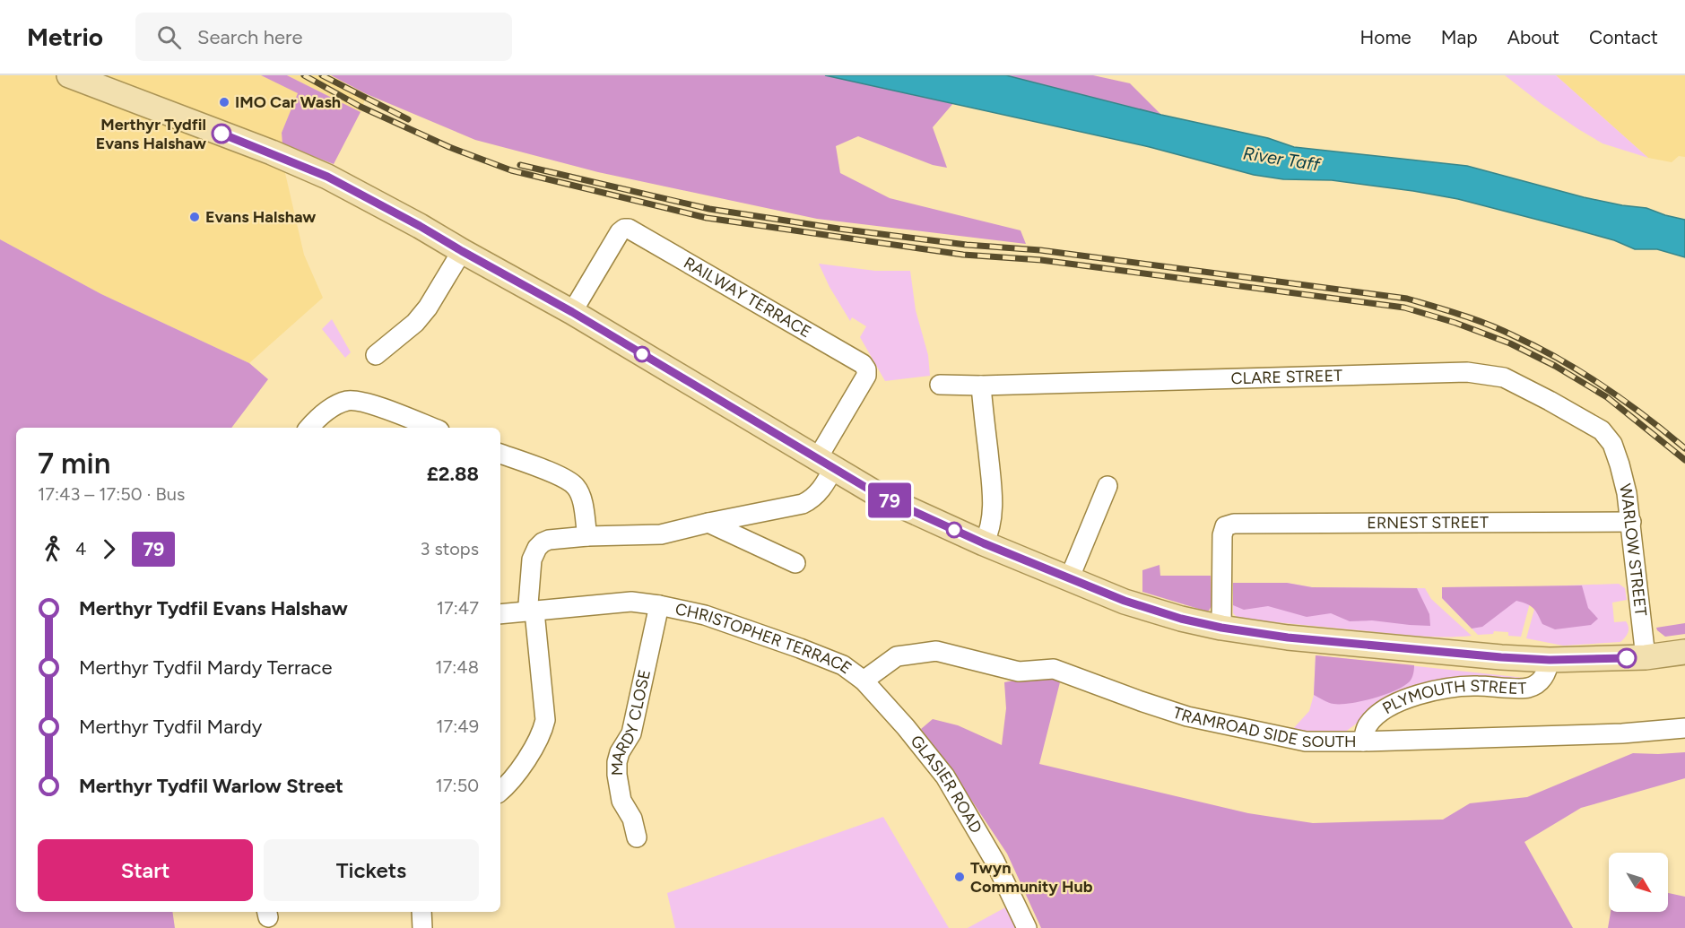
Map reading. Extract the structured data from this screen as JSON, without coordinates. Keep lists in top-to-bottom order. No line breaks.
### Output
{"streets":{"main road":["PLYMOUTH STREET"],"street":["RAILWAY TERRACE","CLARE STREET","ERNEST STREET","WARLOW STREET","CHRISTOPHER TERRACE","MARDY CLOSE","TRAMROAD SIDE SOUTH","GLASIER ROAD"]},"crossings":[["RAILWAY TERRACE","PLYMOUTH STREET"],["CLARE STREET","WARLOW STREET"],["ERNEST STREET","WARLOW STREET"],["ERNEST STREET","PLYMOUTH STREET"],["WARLOW STREET","PLYMOUTH STREET"],["CHRISTOPHER TERRACE","MARDY CLOSE"],["CHRISTOPHER TERRACE","TRAMROAD SIDE SOUTH"],["CHRISTOPHER TERRACE","GLASIER ROAD"],["PLYMOUTH STREET","TRAMROAD SIDE SOUTH"],["TRAMROAD SIDE SOUTH","GLASIER ROAD"]],"water":["River Taff"],"places":["IMO Car Wash","Merthyr Tydfil Evans Halshaw","Evans Halshaw","Twyn Community Hub"],"lines":["bus line 79"],"north":"bottom right","page":{"header":"Metrio","search":"Search here","nav":["Home","Map","About","Contact"],"on_map":"79","heading":["7 min","17:43 – 17:50 · Bus","£2.88"],"legs":["4","79","3 stops"],"list":[{"name":"Merthyr Tydfil Evans Halshaw","value":"17:47"},{"name":"Merthyr Tydfil Mardy Terrace","value":"17:48"},{"name":"Merthyr Tydfil Mardy","value":"17:49"},{"name":"Merthyr Tydfil Warlow Street","value":"17:50"}],"buttons":["Start","Tickets"]}}
